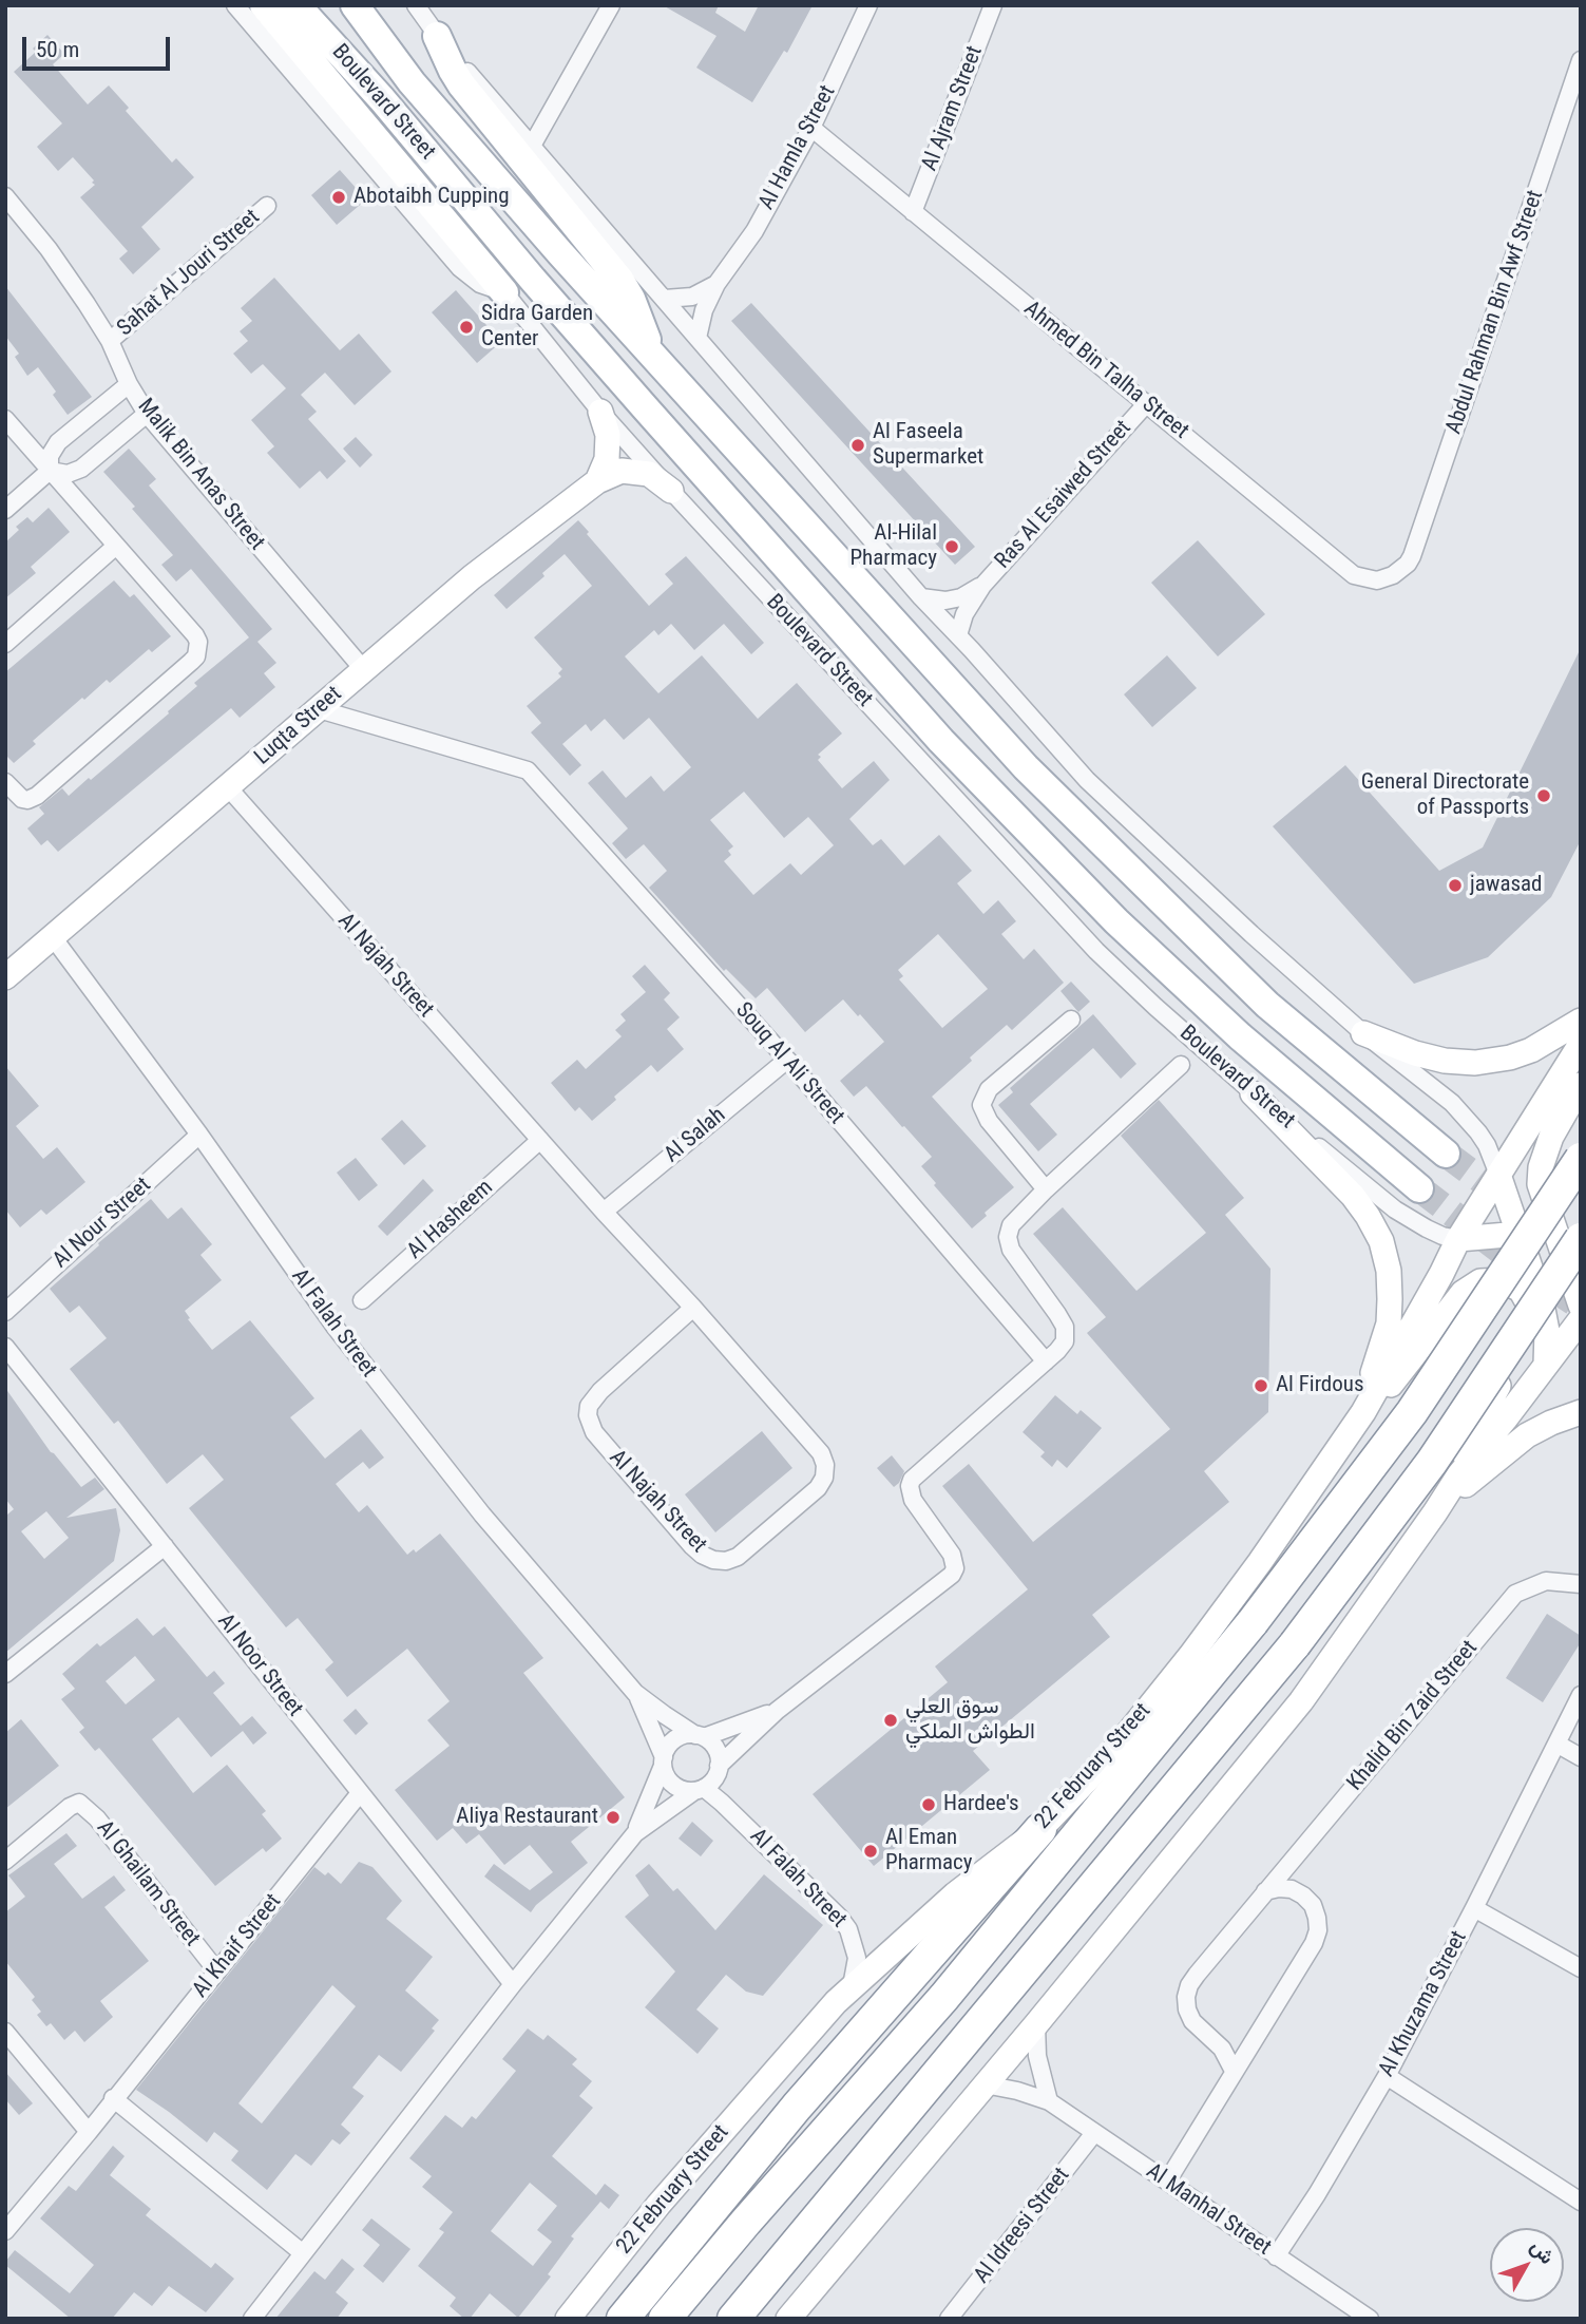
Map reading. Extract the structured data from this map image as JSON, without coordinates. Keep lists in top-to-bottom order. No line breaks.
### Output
{"streets":{"highway":["22 February Street"],"main road":["Boulevard Street","Luqta Street"],"street":["Al Ajram Street","Al Hamla Street","Sahat Al Jouri Street","Abdul Rahman Bin Awf Street","Ahmed Bin Talha Street","Malik Bin Anas Street","Ras Al Esaiwed Street","Al Najah Street","Souq Al Ali Street","Al Salah","Al Hasheem","Al Nour Street","Al Falah Street","Al Noor Street","Khalid Bin Zaid Street","Al Ghailam Street","Al Khaif Street","Al Khuzama Street","Al Manhal Street","Al Idreesi Street"]},"crossings":[["Boulevard Street","Luqta Street"],["Boulevard Street","22 February Street"],["Al Ajram Street","Ahmed Bin Talha Street"],["Al Hamla Street","Ahmed Bin Talha Street"],["Sahat Al Jouri Street","Malik Bin Anas Street"],["Abdul Rahman Bin Awf Street","Ahmed Bin Talha Street"],["Ahmed Bin Talha Street","Ras Al Esaiwed Street"],["Malik Bin Anas Street","Luqta Street"],["Luqta Street","Al Najah Street"],["Luqta Street","Souq Al Ali Street"],["Luqta Street","Al Falah Street"],["Al Najah Street","Al Salah"],["Al Najah Street","Al Hasheem"],["Souq Al Ali Street","Al Salah"],["Al Nour Street","Al Falah Street"],["Al Falah Street","22 February Street"],["Al Noor Street","Al Khaif Street"],["Al Ghailam Street","Al Khaif Street"],["Al Khuzama Street","Al Manhal Street"],["Al Manhal Street","Al Idreesi Street"]],"places":["Abotaibh Cupping","Sidra Garden Center","Al Faseela Supermarket","Al-Hilal Pharmacy","General Directorate of Passports","jawasad","Al Firdous","سوق العلي الطواش الملكي","Hardee's","Aliya Restaurant","Al Eman Pharmacy"],"scale_bar":"50 m","north":"top right"}
